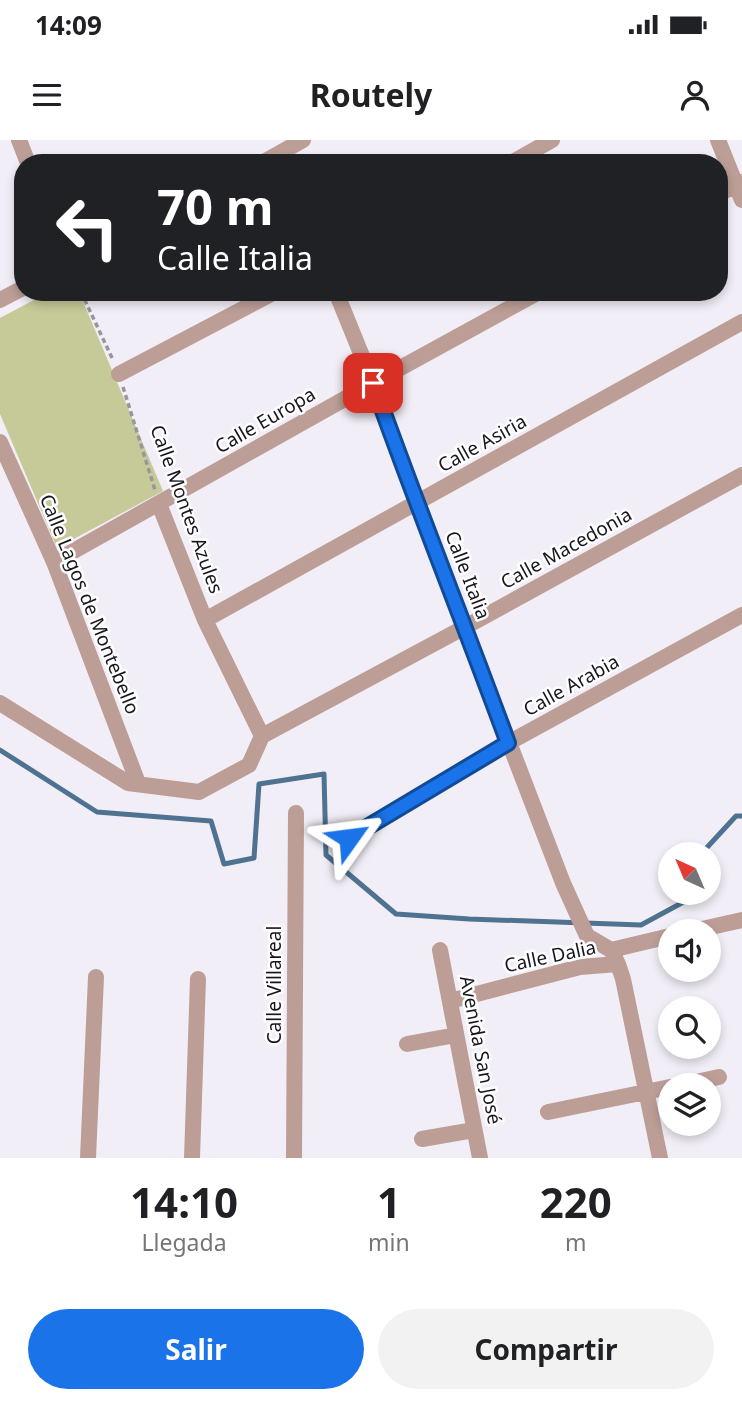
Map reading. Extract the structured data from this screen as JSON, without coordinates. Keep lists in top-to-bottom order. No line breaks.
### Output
{"streets":{"street":["Calle Europa","Calle Asiria","Calle Montes Azules","Calle Macedonia","Calle Italia","Calle Lagos de Montebello","Calle Arabia","Calle Dalia","Calle Villareal","Avenida San José"]},"crossings":[["Calle Europa","Calle Montes Azules"],["Calle Europa","Calle Italia"],["Calle Europa","Calle Lagos de Montebello"],["Calle Asiria","Calle Montes Azules"],["Calle Asiria","Calle Italia"],["Calle Montes Azules","Calle Macedonia"],["Calle Macedonia","Calle Italia"],["Calle Italia","Calle Arabia"],["Calle Italia","Calle Dalia"],["Calle Dalia","Avenida San José"]],"north":"top left","page":{"status":"14:09","header":"Routely","turn":["70 m","Calle Italia"],"eta":["14:10","Llegada","1","min","220","m"],"buttons":["Salir","Compartir"]}}
